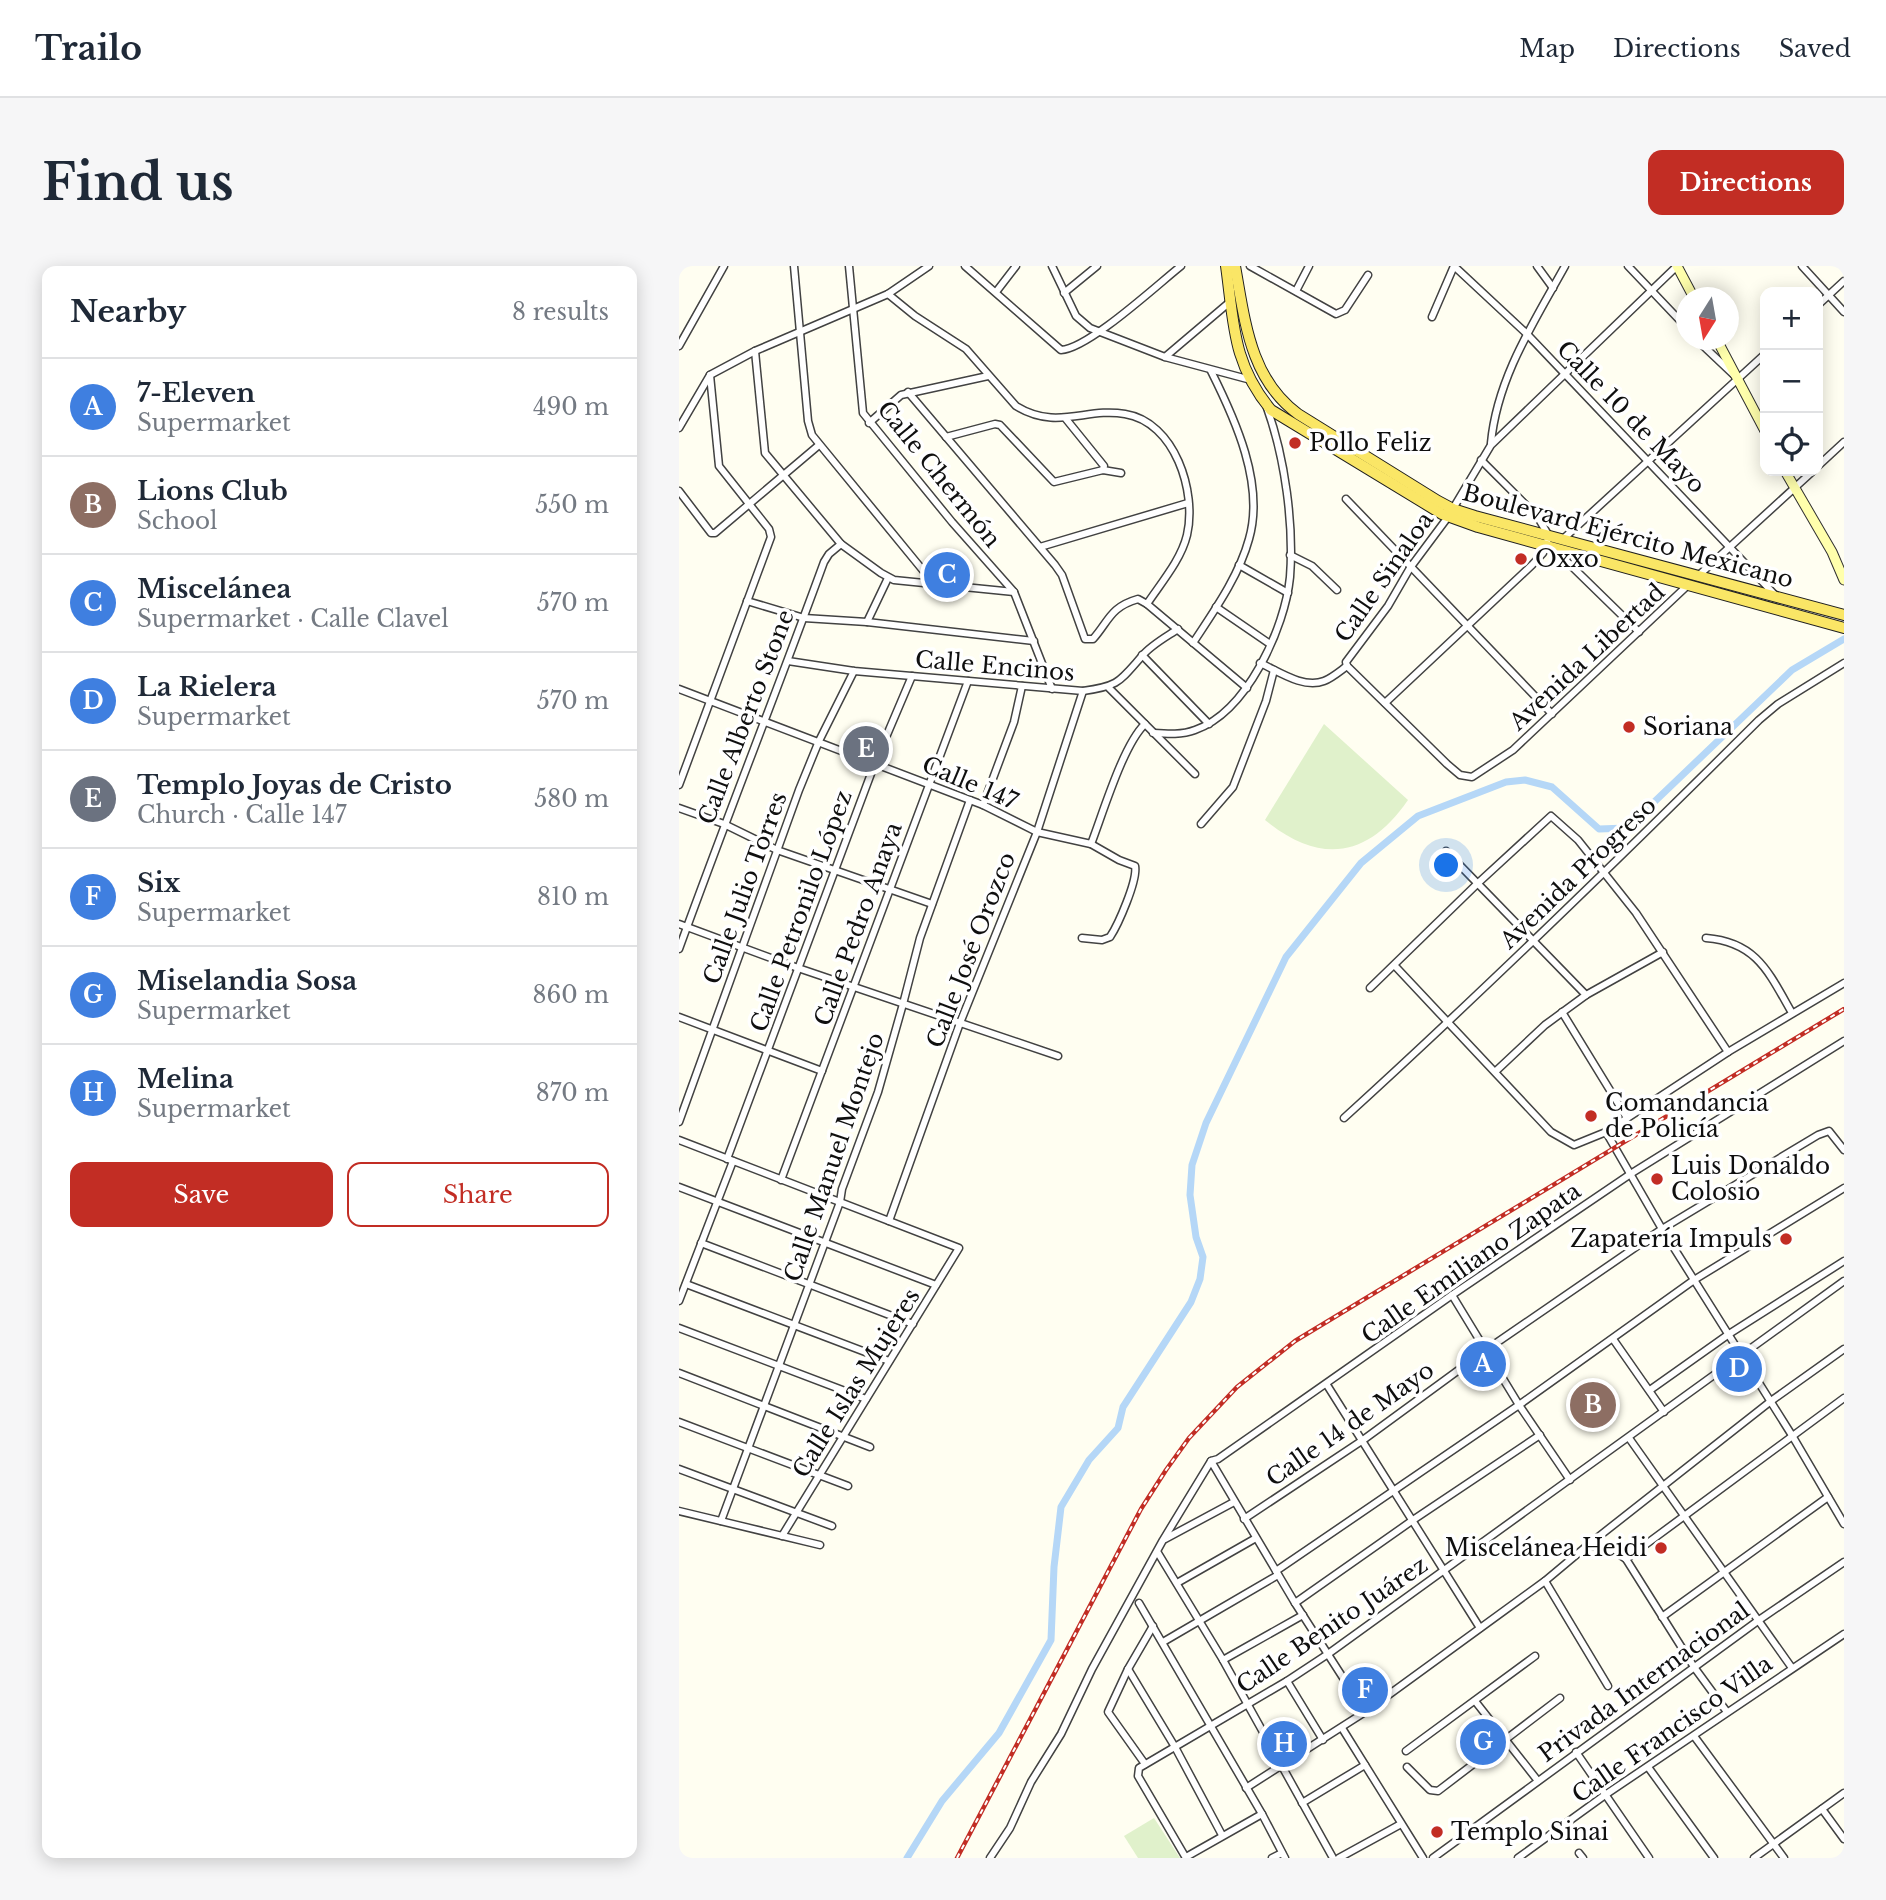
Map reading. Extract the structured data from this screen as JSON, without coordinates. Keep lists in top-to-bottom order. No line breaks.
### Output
{"streets":{"main road":["Boulevard Ejército Mexicano"],"street":["Calle 10 de Mayo","Calle Chermón","Calle Sinaloa","Avenida Libertad","Calle Encinos","Calle Alberto Stone","Calle 147","Avenida Progreso","Calle Julio Torres","Calle Petronilo López","Calle Pedro Anaya","Calle José Orozco","Calle Manuel Montejo","Calle Emiliano Zapata","Calle Islas Mujeres","Calle 14 de Mayo","Calle Benito Juárez","Privada Internacional","Calle Francisco Villa"]},"crossings":[["Calle 10 de Mayo","Boulevard Ejército Mexicano"],["Calle 10 de Mayo","Avenida Libertad"],["Calle Chermón","Calle Encinos"],["Boulevard Ejército Mexicano","Calle Sinaloa"],["Boulevard Ejército Mexicano","Avenida Libertad"],["Calle Encinos","Calle Alberto Stone"],["Calle Encinos","Calle Julio Torres"],["Calle Encinos","Calle Petronilo López"],["Calle Encinos","Calle Pedro Anaya"],["Calle Encinos","Calle José Orozco"],["Calle Alberto Stone","Calle 147"],["Calle 147","Calle Julio Torres"],["Calle 147","Calle Petronilo López"],["Calle 147","Calle Pedro Anaya"],["Calle 147","Calle José Orozco"],["Calle 147","Calle Manuel Montejo"],["Calle José Orozco","Calle Islas Mujeres"]],"places":["Pollo Feliz","Oxxo","Soriana","Comandancia de Policía","Luis Donaldo Colosio","Zapatería Impuls","Miscelánea Heidi","Templo Sinai"],"north":"bottom","page":{"header":"Trailo","nav":["Map","Directions","Saved"],"buttons":["Directions",["Save","Share"]],"title":"Find us","heading":["Nearby","8 results"],"map_buttons":["+","−"],"list":[{"mark":"A","name":"7-Eleven","note":"Supermarket","value":"490 m"},{"mark":"B","name":"Lions Club","note":"School","value":"550 m"},{"mark":"C","name":"Miscelánea","note":"Supermarket · Calle Clavel","value":"570 m"},{"mark":"D","name":"La Rielera","note":"Supermarket","value":"570 m"},{"mark":"E","name":"Templo Joyas de Cristo","note":"Church · Calle 147","value":"580 m"},{"mark":"F","name":"Six","note":"Supermarket","value":"810 m"},{"mark":"G","name":"Miselandia Sosa","note":"Supermarket","value":"860 m"},{"mark":"H","name":"Melina","note":"Supermarket","value":"870 m"}],"pins":["C","E","A","D","B","F","G","H"]}}
